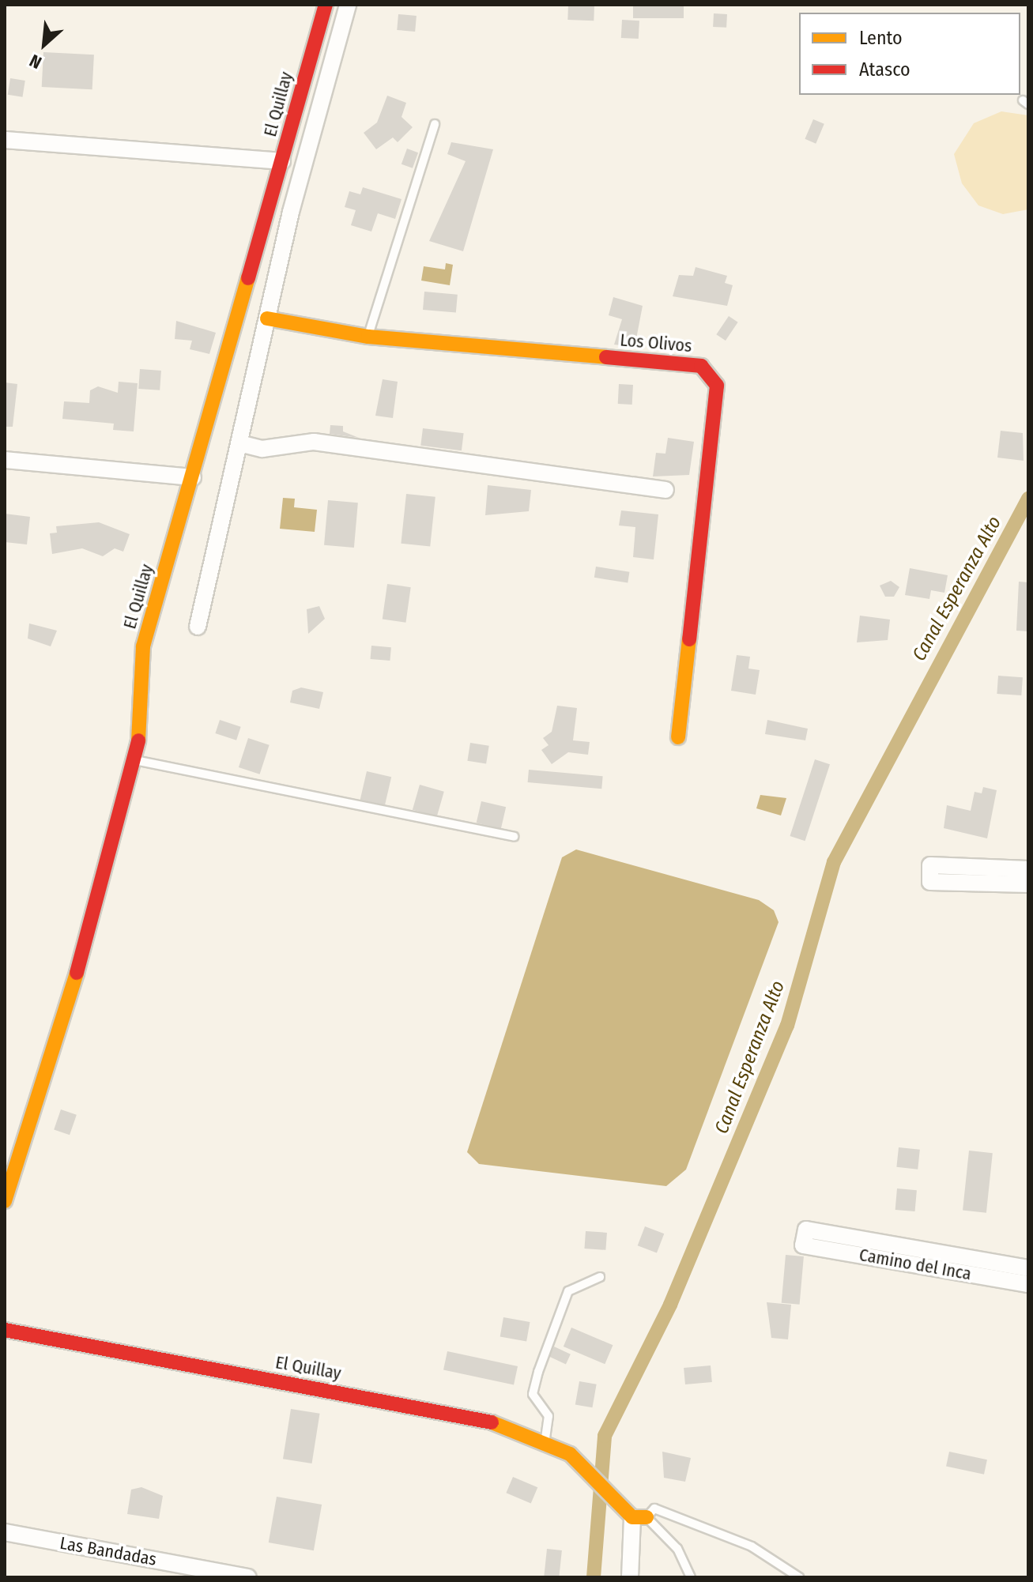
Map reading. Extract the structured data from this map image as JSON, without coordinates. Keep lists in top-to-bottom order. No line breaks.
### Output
{"streets":{"street":["El Quillay","Los Olivos","Camino del Inca","Las Bandadas"]},"water":["Canal Esperanza Alto"],"legend":["Lento","Atasco"],"north":"bottom left"}
